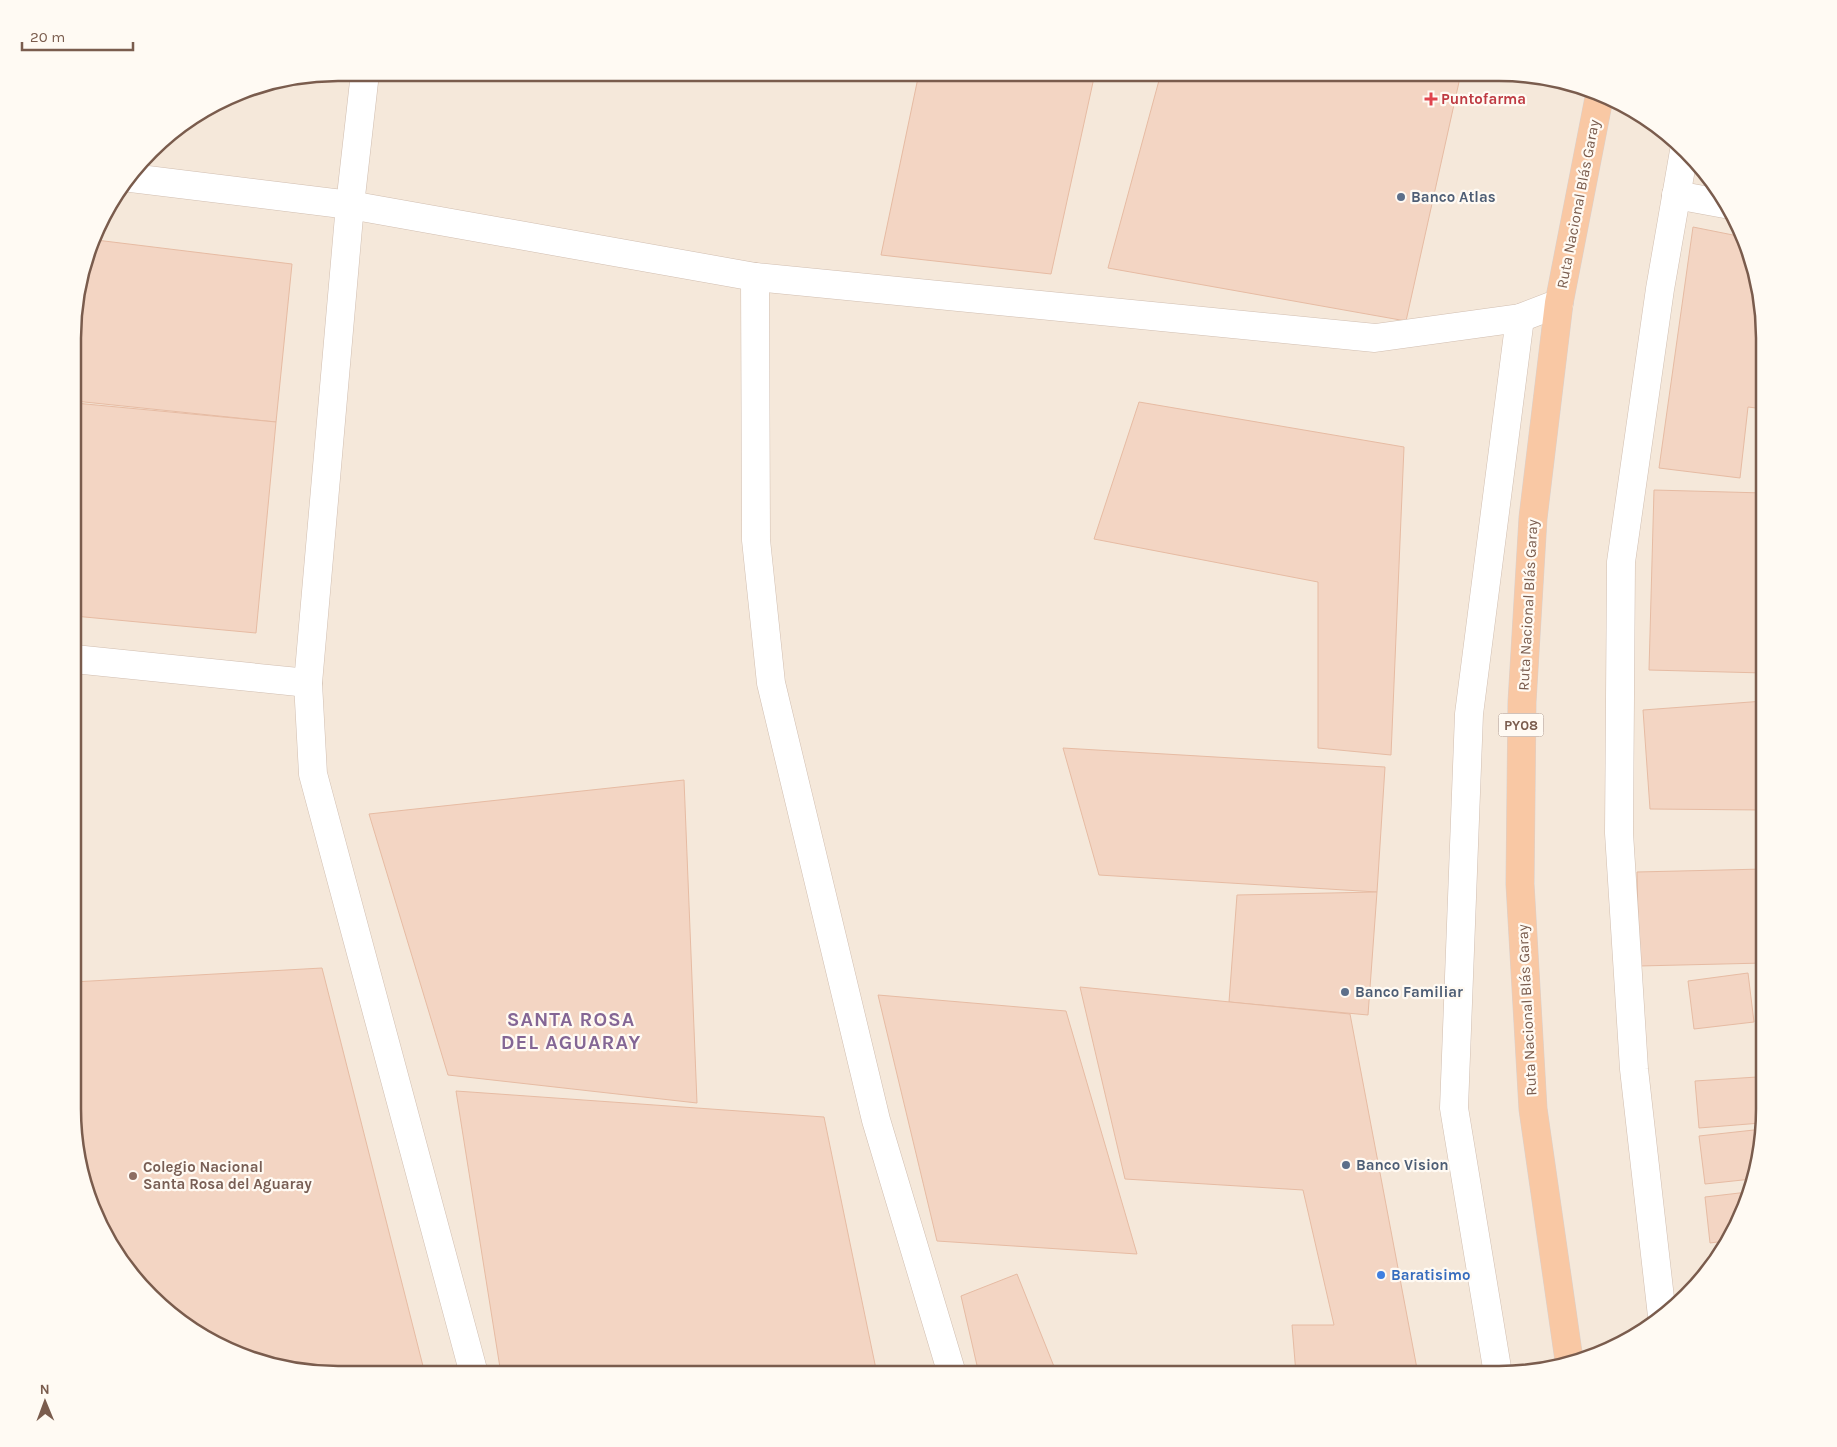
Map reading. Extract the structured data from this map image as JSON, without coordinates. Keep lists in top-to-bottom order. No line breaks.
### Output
{"streets":{"highway":["Ruta Nacional Blás Garay","PY08"]},"districts":["SANTA ROSA DEL AGUARAY"],"places":{"health":["Puntofarma"],"other":["Banco Atlas","Banco Familiar","Banco Vision","Colegio Nacional Santa Rosa del Aguaray","Baratisimo"]},"scale_bar":"20 m","north":"top"}
